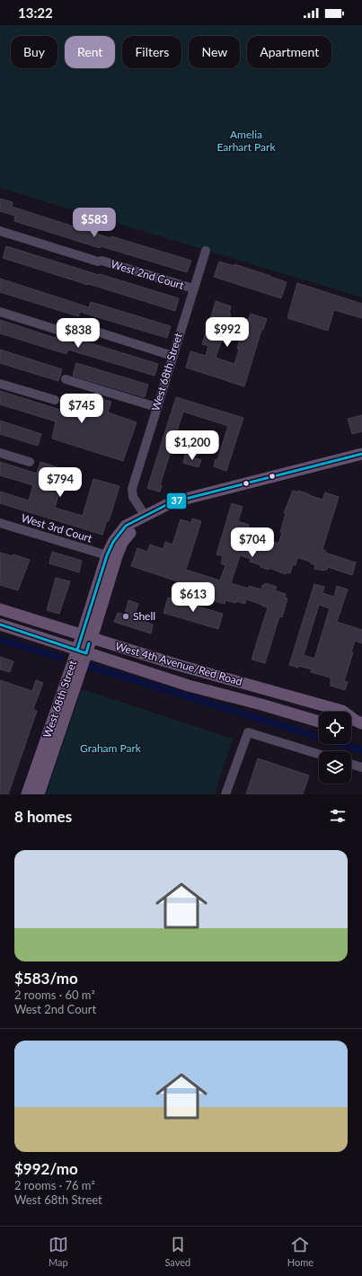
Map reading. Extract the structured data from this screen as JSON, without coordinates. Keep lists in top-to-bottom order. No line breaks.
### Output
{"streets":{"main road":["West 68th Street","West 4th Avenue/Red Road"],"street":["West 2nd Court","West 3rd Court"]},"crossings":[["West 2nd Court","West 68th Street"],["West 68th Street","West 3rd Court"],["West 68th Street","West 4th Avenue/Red Road"]],"parks":["Amelia Earhart Park","Graham Park"],"places":["Shell"],"lines":["transit line 37"],"page":{"status":"13:22","chip":["Buy","Rent","Filters","New","Apartment"],"price":["$583","$992","$838","$745","$1,200","$794","$704","$613"],"heading":"8 homes","list":[{"name":"$583/mo","note":"2 rooms · 60 m² · West 2nd Court"},{"name":"$992/mo","note":"2 rooms · 76 m² · West 68th Street"}],"tabs":["Map","Saved","Home"]}}
